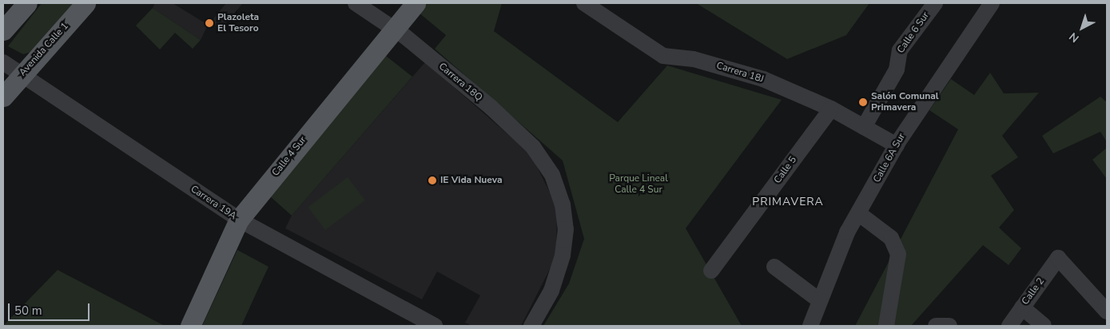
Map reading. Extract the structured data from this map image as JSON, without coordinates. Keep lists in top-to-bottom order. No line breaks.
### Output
{"streets":{"main road":["Avenida Calle 1","Calle 4 Sur"],"street":["Calle 6 Sur","Carrera 18J","Carrera 18Q","Calle 6A Sur","Calle 5","Carrera 19A","Calle 2"]},"crossings":[["Calle 6 Sur","Carrera 18J"],["Avenida Calle 1","Carrera 19A"],["Carrera 18J","Calle 6A Sur"],["Carrera 18J","Calle 5"],["Carrera 18Q","Calle 4 Sur"],["Calle 4 Sur","Carrera 19A"]],"districts":["PRIMAVERA"],"parks":["Parque Lineal Calle 4 Sur"],"places":["Plazoleta El Tesoro","Salón Comunal Primavera","IE Vida Nueva"],"scale_bar":"50 m","north":"bottom left"}
